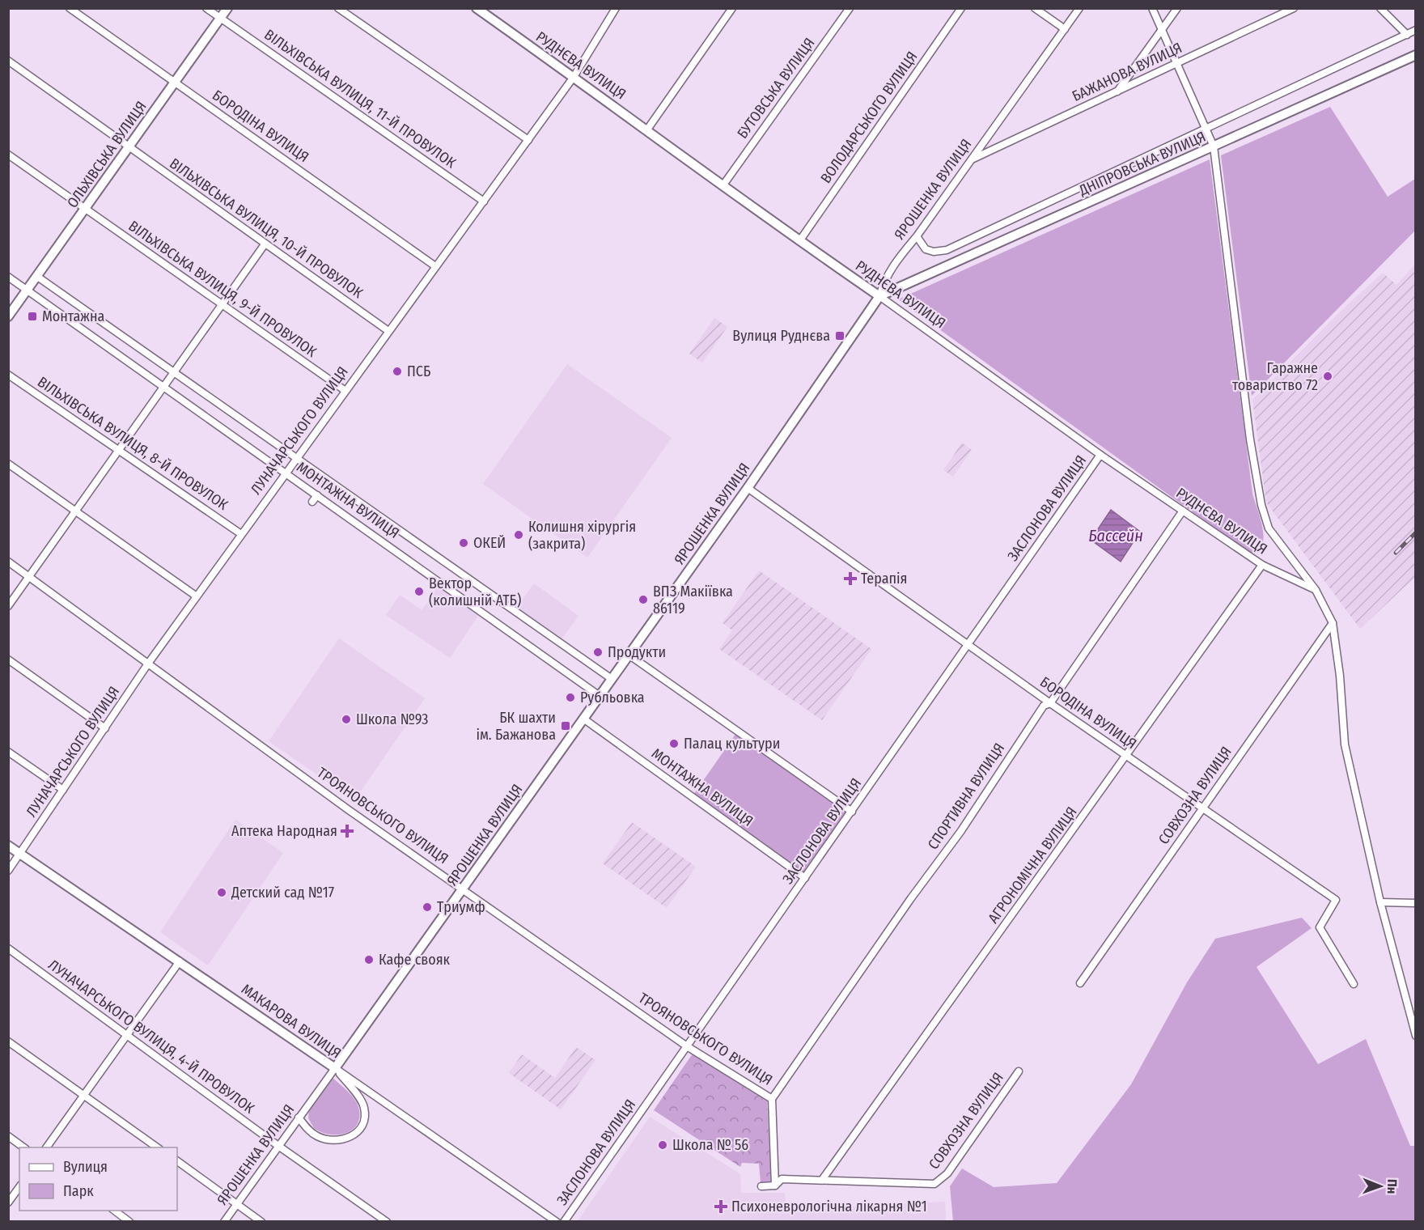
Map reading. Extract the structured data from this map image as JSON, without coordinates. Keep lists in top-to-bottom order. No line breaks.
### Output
{"streets":{"street":["РУДНЄВА ВУЛИЦЯ","БАЖАНОВА ВУЛИЦЯ","БУТОВСЬКА ВУЛИЦЯ","ВІЛЬХІВСЬКА ВУЛИЦЯ, 11-Й ПРОВУЛОК","ВОЛОДАРСЬКОГО ВУЛИЦЯ","БОРОДІНА ВУЛИЦЯ","ОЛЬХІВСЬКА ВУЛИЦЯ","ДНІПРОВСЬКА ВУЛИЦЯ","ЯРОШЕНКА ВУЛИЦЯ","ВІЛЬХІВСЬКА ВУЛИЦЯ, 10-Й ПРОВУЛОК","ВІЛЬХІВСЬКА ВУЛИЦЯ, 9-Й ПРОВУЛОК","ЛУНАЧАРСЬКОГО ВУЛИЦЯ","ВІЛЬХІВСЬКА ВУЛИЦЯ, 8-Й ПРОВУЛОК","МОНТАЖНА ВУЛИЦЯ","ЗАСЛОНОВА ВУЛИЦЯ","СОВХОЗНА ВУЛИЦЯ","СПОРТИВНА ВУЛИЦЯ","ТРОЯНОВСЬКОГО ВУЛИЦЯ","АГРОНОМІЧНА ВУЛИЦЯ","МАКАРОВА ВУЛИЦЯ","ЛУНАЧАРСЬКОГО ВУЛИЦЯ, 4-Й ПРОВУЛОК"]},"crossings":[["РУДНЄВА ВУЛИЦЯ","БУТОВСЬКА ВУЛИЦЯ"],["РУДНЄВА ВУЛИЦЯ","ВОЛОДАРСЬКОГО ВУЛИЦЯ"],["РУДНЄВА ВУЛИЦЯ","ДНІПРОВСЬКА ВУЛИЦЯ"],["РУДНЄВА ВУЛИЦЯ","ЯРОШЕНКА ВУЛИЦЯ"],["РУДНЄВА ВУЛИЦЯ","ЛУНАЧАРСЬКОГО ВУЛИЦЯ"],["РУДНЄВА ВУЛИЦЯ","ЗАСЛОНОВА ВУЛИЦЯ"],["РУДНЄВА ВУЛИЦЯ","СПОРТИВНА ВУЛИЦЯ"],["РУДНЄВА ВУЛИЦЯ","АГРОНОМІЧНА ВУЛИЦЯ"],["БАЖАНОВА ВУЛИЦЯ","ЯРОШЕНКА ВУЛИЦЯ"],["ВІЛЬХІВСЬКА ВУЛИЦЯ, 11-Й ПРОВУЛОК","ОЛЬХІВСЬКА ВУЛИЦЯ"],["ВІЛЬХІВСЬКА ВУЛИЦЯ, 11-Й ПРОВУЛОК","ЛУНАЧАРСЬКОГО ВУЛИЦЯ"],["БОРОДІНА ВУЛИЦЯ","ОЛЬХІВСЬКА ВУЛИЦЯ"],["БОРОДІНА ВУЛИЦЯ","ЯРОШЕНКА ВУЛИЦЯ"],["БОРОДІНА ВУЛИЦЯ","ЛУНАЧАРСЬКОГО ВУЛИЦЯ"],["БОРОДІНА ВУЛИЦЯ","ЗАСЛОНОВА ВУЛИЦЯ"],["БОРОДІНА ВУЛИЦЯ","СОВХОЗНА ВУЛИЦЯ"],["БОРОДІНА ВУЛИЦЯ","СПОРТИВНА ВУЛИЦЯ"],["БОРОДІНА ВУЛИЦЯ","АГРОНОМІЧНА ВУЛИЦЯ"],["ОЛЬХІВСЬКА ВУЛИЦЯ","ВІЛЬХІВСЬКА ВУЛИЦЯ, 10-Й ПРОВУЛОК"],["ОЛЬХІВСЬКА ВУЛИЦЯ","ВІЛЬХІВСЬКА ВУЛИЦЯ, 9-Й ПРОВУЛОК"],["ОЛЬХІВСЬКА ВУЛИЦЯ","МОНТАЖНА ВУЛИЦЯ"],["ДНІПРОВСЬКА ВУЛИЦЯ","ЯРОШЕНКА ВУЛИЦЯ"],["ЯРОШЕНКА ВУЛИЦЯ","МОНТАЖНА ВУЛИЦЯ"],["ЯРОШЕНКА ВУЛИЦЯ","ТРОЯНОВСЬКОГО ВУЛИЦЯ"],["ЯРОШЕНКА ВУЛИЦЯ","МАКАРОВА ВУЛИЦЯ"],["ЯРОШЕНКА ВУЛИЦЯ","ЛУНАЧАРСЬКОГО ВУЛИЦЯ, 4-Й ПРОВУЛОК"],["ВІЛЬХІВСЬКА ВУЛИЦЯ, 10-Й ПРОВУЛОК","ЛУНАЧАРСЬКОГО ВУЛИЦЯ"],["ВІЛЬХІВСЬКА ВУЛИЦЯ, 9-Й ПРОВУЛОК","ЛУНАЧАРСЬКОГО ВУЛИЦЯ"],["ЛУНАЧАРСЬКОГО ВУЛИЦЯ","ВІЛЬХІВСЬКА ВУЛИЦЯ, 8-Й ПРОВУЛОК"],["ЛУНАЧАРСЬКОГО ВУЛИЦЯ","МОНТАЖНА ВУЛИЦЯ"],["ЛУНАЧАРСЬКОГО ВУЛИЦЯ","ТРОЯНОВСЬКОГО ВУЛИЦЯ"],["ЛУНАЧАРСЬКОГО ВУЛИЦЯ","МАКАРОВА ВУЛИЦЯ"],["МОНТАЖНА ВУЛИЦЯ","ЗАСЛОНОВА ВУЛИЦЯ"],["ЗАСЛОНОВА ВУЛИЦЯ","ТРОЯНОВСЬКОГО ВУЛИЦЯ"],["СОВХОЗНА ВУЛИЦЯ","АГРОНОМІЧНА ВУЛИЦЯ"],["СПОРТИВНА ВУЛИЦЯ","ТРОЯНОВСЬКОГО ВУЛИЦЯ"]],"water":["Бассейн"],"places":{"transit":["Монтажна","Вулиця Руднєва","БК шахти ім. Бажанова"],"other":["ПСБ","Гаражне товариство 72","Колишня хірургія (закрита)","ОКЕЙ","Вектор (колишній АТБ)","ВПЗ Макіївка 86119","Продукти","Рубльовка","Школа №93","Палац культури","Детский сад №17","Триумф","Кафе свояк","Школа № 56"],"health":["Терапія","Аптека Народная","Психоневрологічна лікарня №1"]},"legend":["Вулиця","Парк"],"north":"right"}
